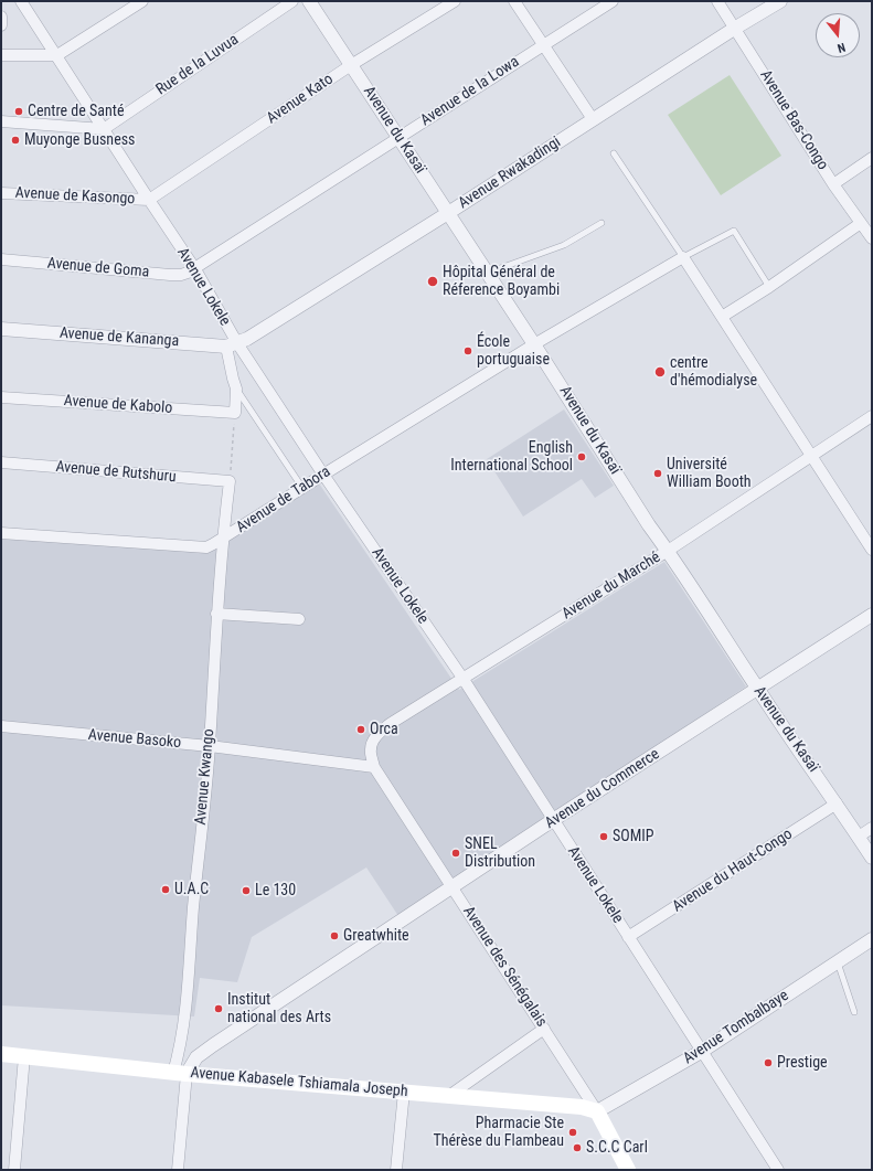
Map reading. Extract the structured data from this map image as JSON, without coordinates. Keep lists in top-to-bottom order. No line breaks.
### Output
{"streets":{"main road":["Avenue des Sénégalais","Avenue Kabasele Tshiamala Joseph"],"street":["Rue de la Luvua","Avenue de la Lowa","Avenue Kato","Avenue Bas-Congo","Avenue du Kasaï","Avenue Rwakadingi","Avenue de Kasongo","Avenue de Goma","Avenue Lokele","Avenue de Kananga","Avenue de Kabolo","Avenue de Rutshuru","Avenue de Tabora","Avenue du Marché","Avenue Basoko","Avenue Kwango","Avenue du Commerce","Avenue du Haut-Congo","Avenue Tombalbaye"]},"crossings":[["Rue de la Luvua","Avenue Lokele"],["Avenue de la Lowa","Avenue du Kasaï"],["Avenue de la Lowa","Avenue de Goma"],["Avenue de la Lowa","Avenue Lokele"],["Avenue Kato","Avenue du Kasaï"],["Avenue Kato","Avenue de Kasongo"],["Avenue Kato","Avenue Lokele"],["Avenue Bas-Congo","Avenue Rwakadingi"],["Avenue du Kasaï","Avenue Rwakadingi"],["Avenue du Kasaï","Avenue de Tabora"],["Avenue du Kasaï","Avenue du Marché"],["Avenue du Kasaï","Avenue du Commerce"],["Avenue du Kasaï","Avenue du Haut-Congo"],["Avenue Rwakadingi","Avenue Lokele"],["Avenue Rwakadingi","Avenue de Kananga"],["Avenue de Kasongo","Avenue Lokele"],["Avenue de Goma","Avenue Lokele"],["Avenue Lokele","Avenue de Kananga"],["Avenue Lokele","Avenue de Tabora"],["Avenue Lokele","Avenue du Marché"],["Avenue Lokele","Avenue du Commerce"],["Avenue Lokele","Avenue du Haut-Congo"],["Avenue Lokele","Avenue Tombalbaye"],["Avenue de Rutshuru","Avenue Kwango"],["Avenue de Tabora","Avenue Kwango"],["Avenue du Marché","Avenue Basoko"],["Avenue du Marché","Avenue des Sénégalais"],["Avenue Basoko","Avenue Kwango"],["Avenue Basoko","Avenue des Sénégalais"],["Avenue Kwango","Avenue du Commerce"],["Avenue Kwango","Avenue Kabasele Tshiamala Joseph"],["Avenue du Commerce","Avenue des Sénégalais"],["Avenue du Commerce","Avenue Kabasele Tshiamala Joseph"],["Avenue des Sénégalais","Avenue Tombalbaye"],["Avenue des Sénégalais","Avenue Kabasele Tshiamala Joseph"],["Avenue Tombalbaye","Avenue Kabasele Tshiamala Joseph"]],"places":["Centre de Santé","Muyonge Busness","Hôpital Général de Réference Boyambi","École portuguaise","centre d'hémodialyse","English International School","Université William Booth","Orca","SOMIP","SNEL Distribution","U.A.C","Le 130","Greatwhite","Institut national des Arts","Prestige","Pharmacie Ste Thérèse du Flambeau","S.C.C Carl"],"north":"bottom"}
